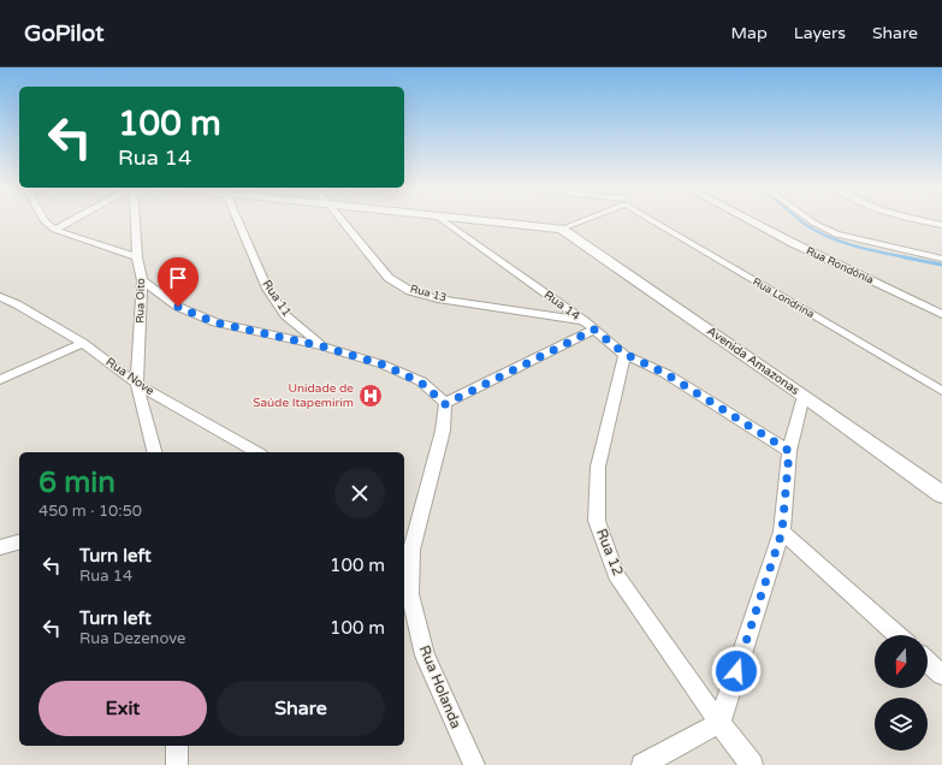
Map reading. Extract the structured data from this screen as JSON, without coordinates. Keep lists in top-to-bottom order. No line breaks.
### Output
{"streets":{"street":["Rua Rondônia","Rua 13","Rua 11","Rua Londrina","Rua Oito","Rua 14","Avenida Amazonas","Rua Nove","Rua 12","Rua Holanda"]},"crossings":[["Rua 13","Rua 14"],["Rua Oito","Rua Nove"],["Rua 14","Rua 12"]],"places":{"hospital":["Unidade de Saúde Itapemirim"]},"north":"bottom","page":{"header":"GoPilot","nav":["Map","Layers","Share"],"turn":["100 m","Rua 14"],"heading":["6 min","450 m · 10:50"],"list":[{"name":"Turn left","note":"Rua 14","value":"100 m"},{"name":"Turn left","note":"Rua Dezenove","value":"100 m"}],"buttons":["Exit","Share"]}}
